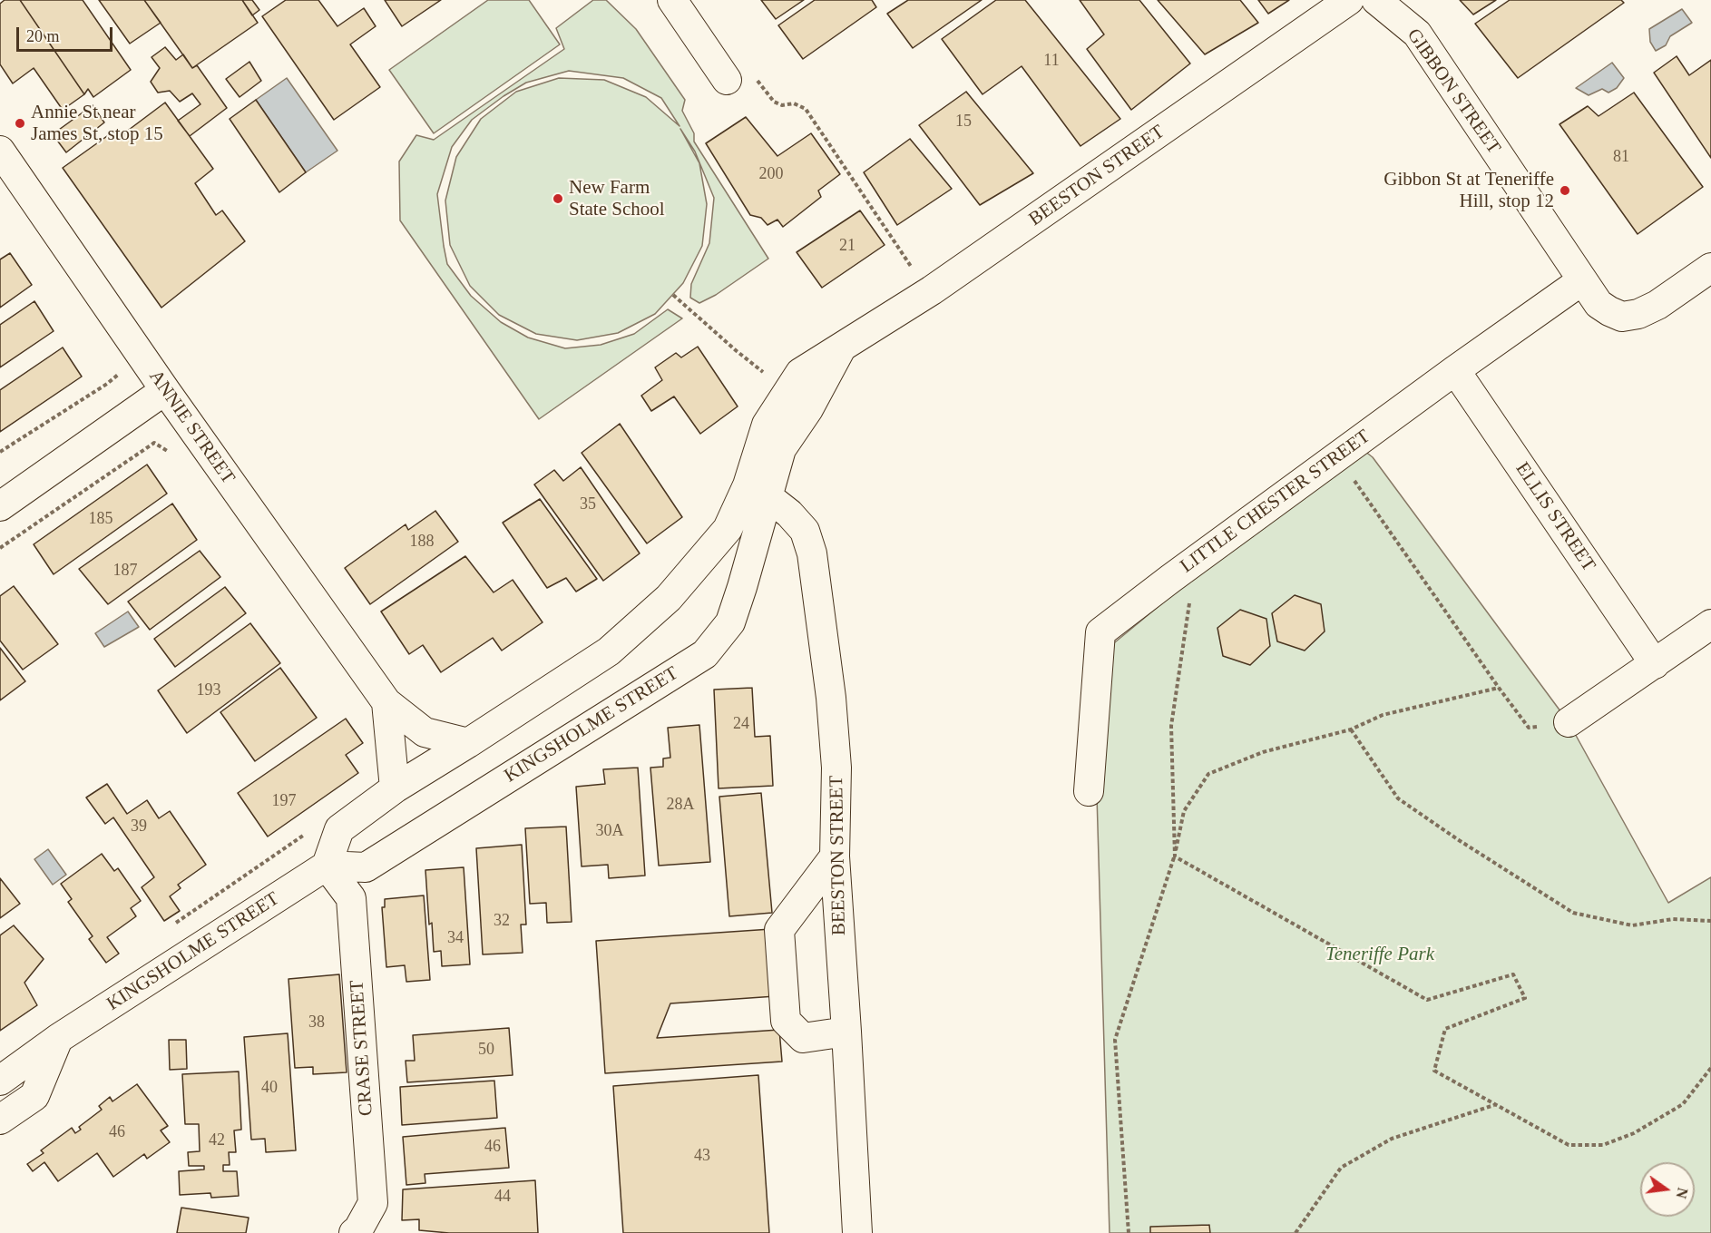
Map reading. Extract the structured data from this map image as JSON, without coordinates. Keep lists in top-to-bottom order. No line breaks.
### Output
{"streets":{"street":["GIBBON STREET","BEESTON STREET","ANNIE STREET","LITTLE CHESTER STREET","ELLIS STREET","KINGSHOLME STREET","CRASE STREET"]},"crossings":[["GIBBON STREET","LITTLE CHESTER STREET"],["BEESTON STREET","KINGSHOLME STREET"],["LITTLE CHESTER STREET","ELLIS STREET"],["KINGSHOLME STREET","CRASE STREET"]],"parks":["Teneriffe Park"],"places":["Annie St near James St, stop 15","Gibbon St at Teneriffe Hill, stop 12","New Farm State School"],"house_numbers":["11","15","81","200","21","35","185","188","187","193","24","197","28A","39","30A","32","34","38","50","40","46","42","46","43","44"],"scale_bar":"20 m","north":"right"}
